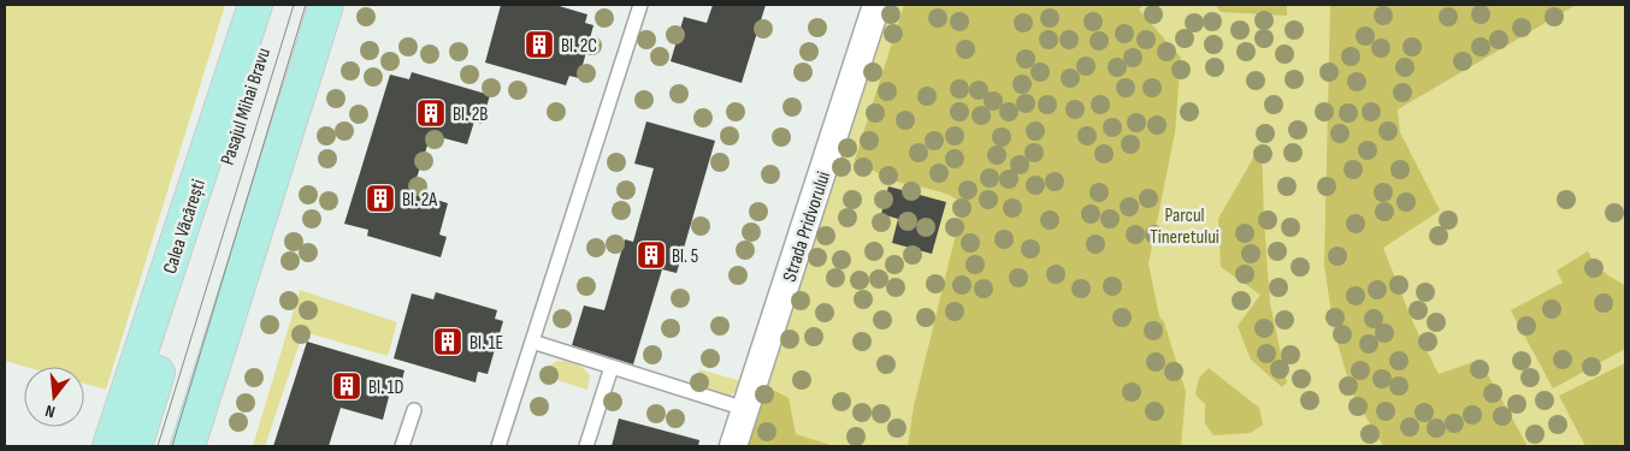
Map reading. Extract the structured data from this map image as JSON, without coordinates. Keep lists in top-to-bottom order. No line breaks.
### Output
{"streets":{"main road":["Pasajul Mihai Bravu","Calea Văcărești"],"street":["Strada Pridvorului"]},"parks":["Parcul Tineretului"],"places":{"building":["Bl. 2C","Bl. 2B","Bl. 2A","Bl. 5","Bl. 1E","Bl. 1D"]},"north":"bottom"}
